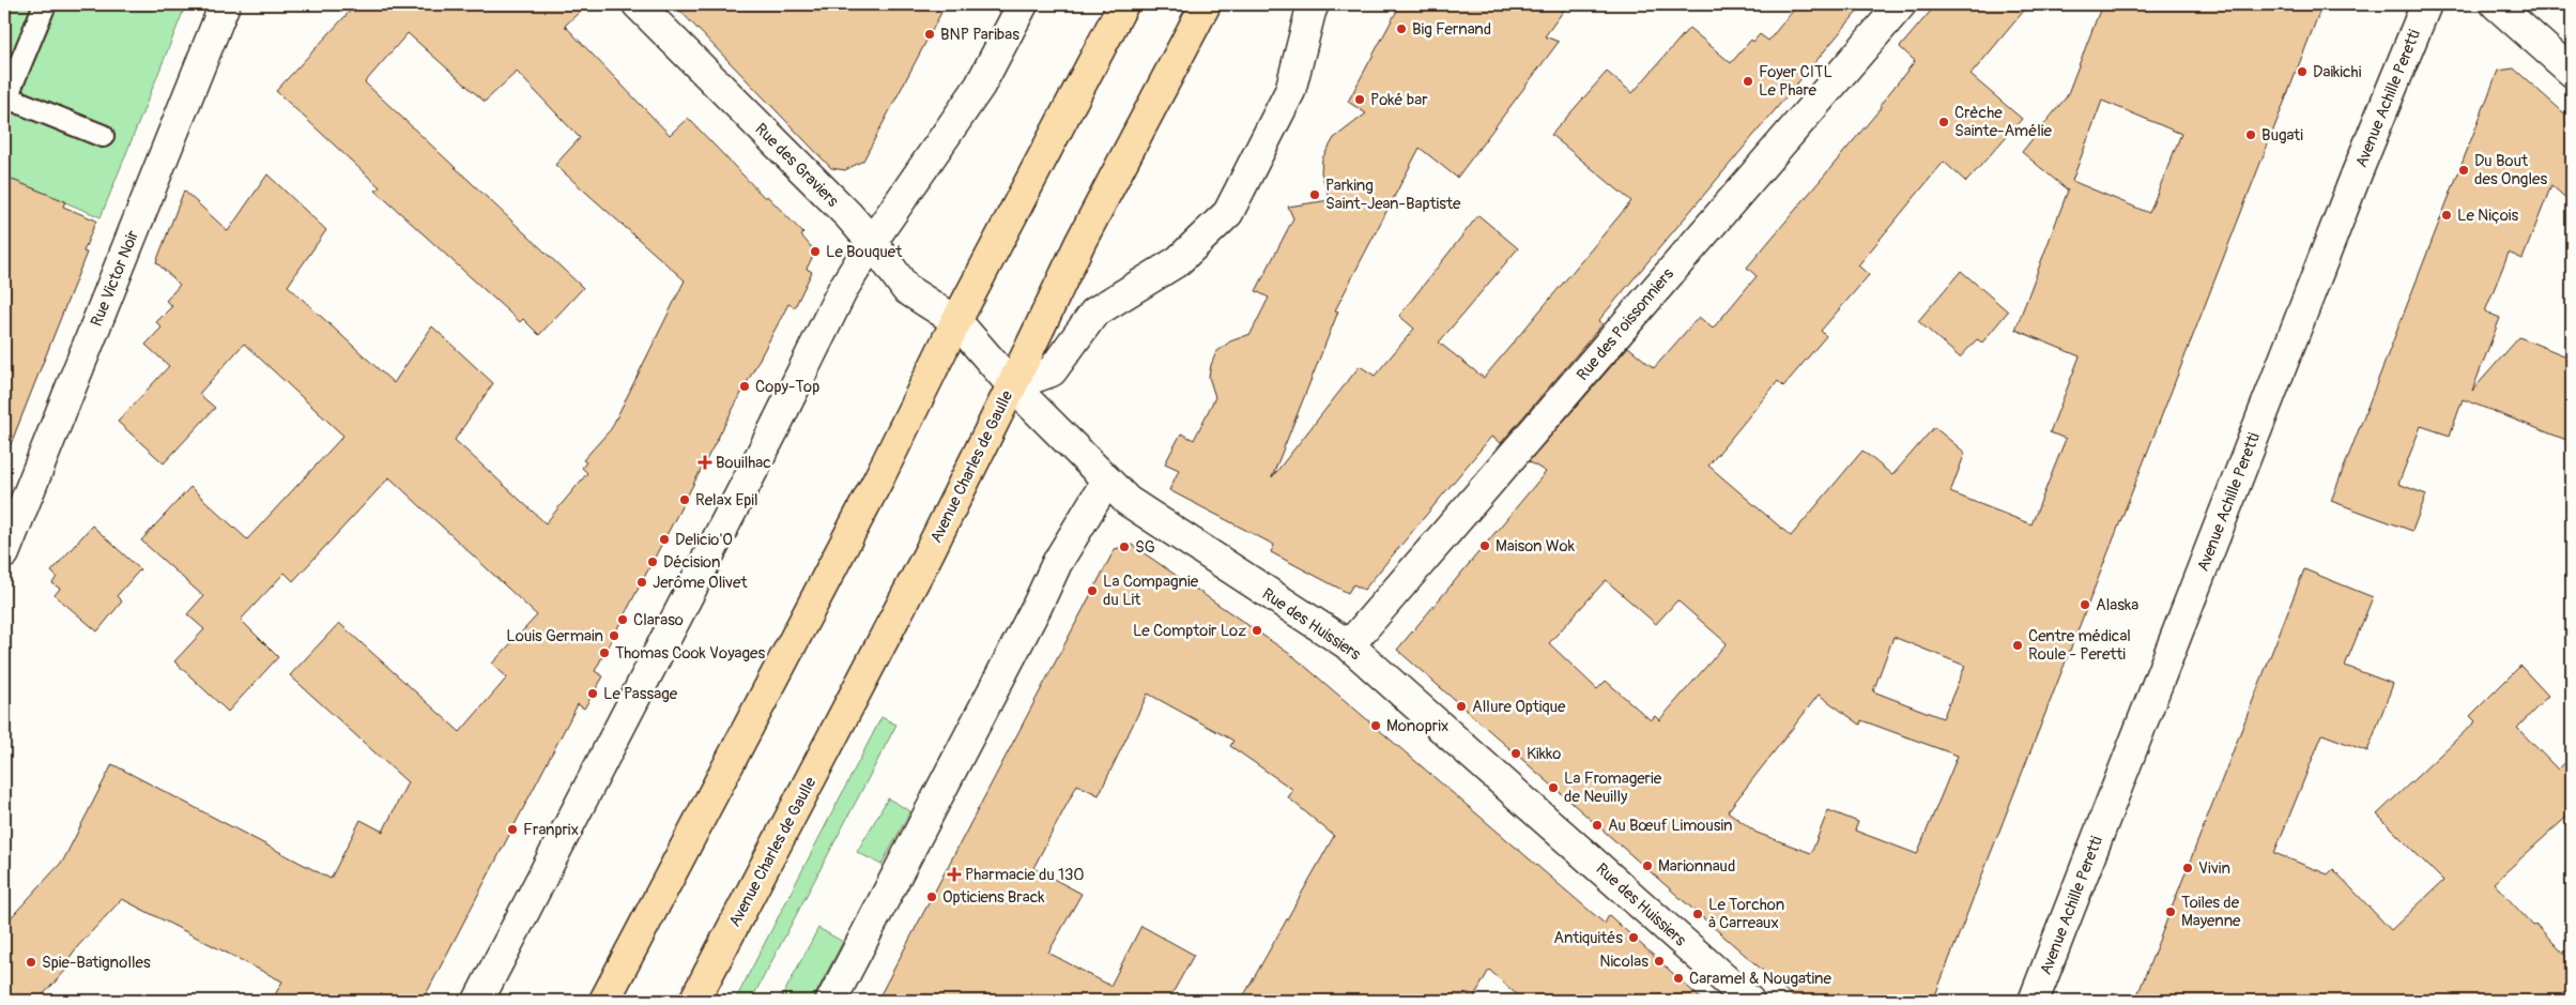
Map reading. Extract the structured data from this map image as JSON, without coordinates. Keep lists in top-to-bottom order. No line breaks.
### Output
{"streets":{"main road":["Avenue Charles de Gaulle"],"street":["Avenue Achille Peretti","Rue des Graviers","Rue Victor Noir","Rue des Poissonniers","Rue des Huissiers"]},"crossings":[["Rue des Graviers","Avenue Charles de Gaulle"],["Rue des Graviers","Rue des Huissiers"],["Rue des Poissonniers","Rue des Huissiers"],["Avenue Charles de Gaulle","Rue des Huissiers"]],"places":{"other":["Big Fernand","BNP Paribas","Daikichi","Foyer CITL Le Phare","Poké bar","Crèche Sainte-Amélie","Bugati","Du Bout des Ongles","Parking Saint-Jean-Baptiste","Le Niçois","Le Bouquet","Copy-Top","Relax Epil","Delicio'O","Maison Wok","SG","Décision","Jerôme Olivet","La Compagnie du Lit","Alaska","Claraso","Le Comptoir Loz","Louis Germain","Centre médical Roule - Peretti","Thomas Cook Voyages","Le Passage","Allure Optique","Monoprix","Kikko","La Fromagerie de Neuilly","Au Bœuf Limousin","Franprix","Marionnaud","Vivin","Opticiens Brack","Toiles de Mayenne","Le Torchon à Carreaux","Antiquités","Nicolas","Spie-Batignolles","Caramel & Nougatine"],"health":["Bouilhac","Pharmacie du 130"]}}
